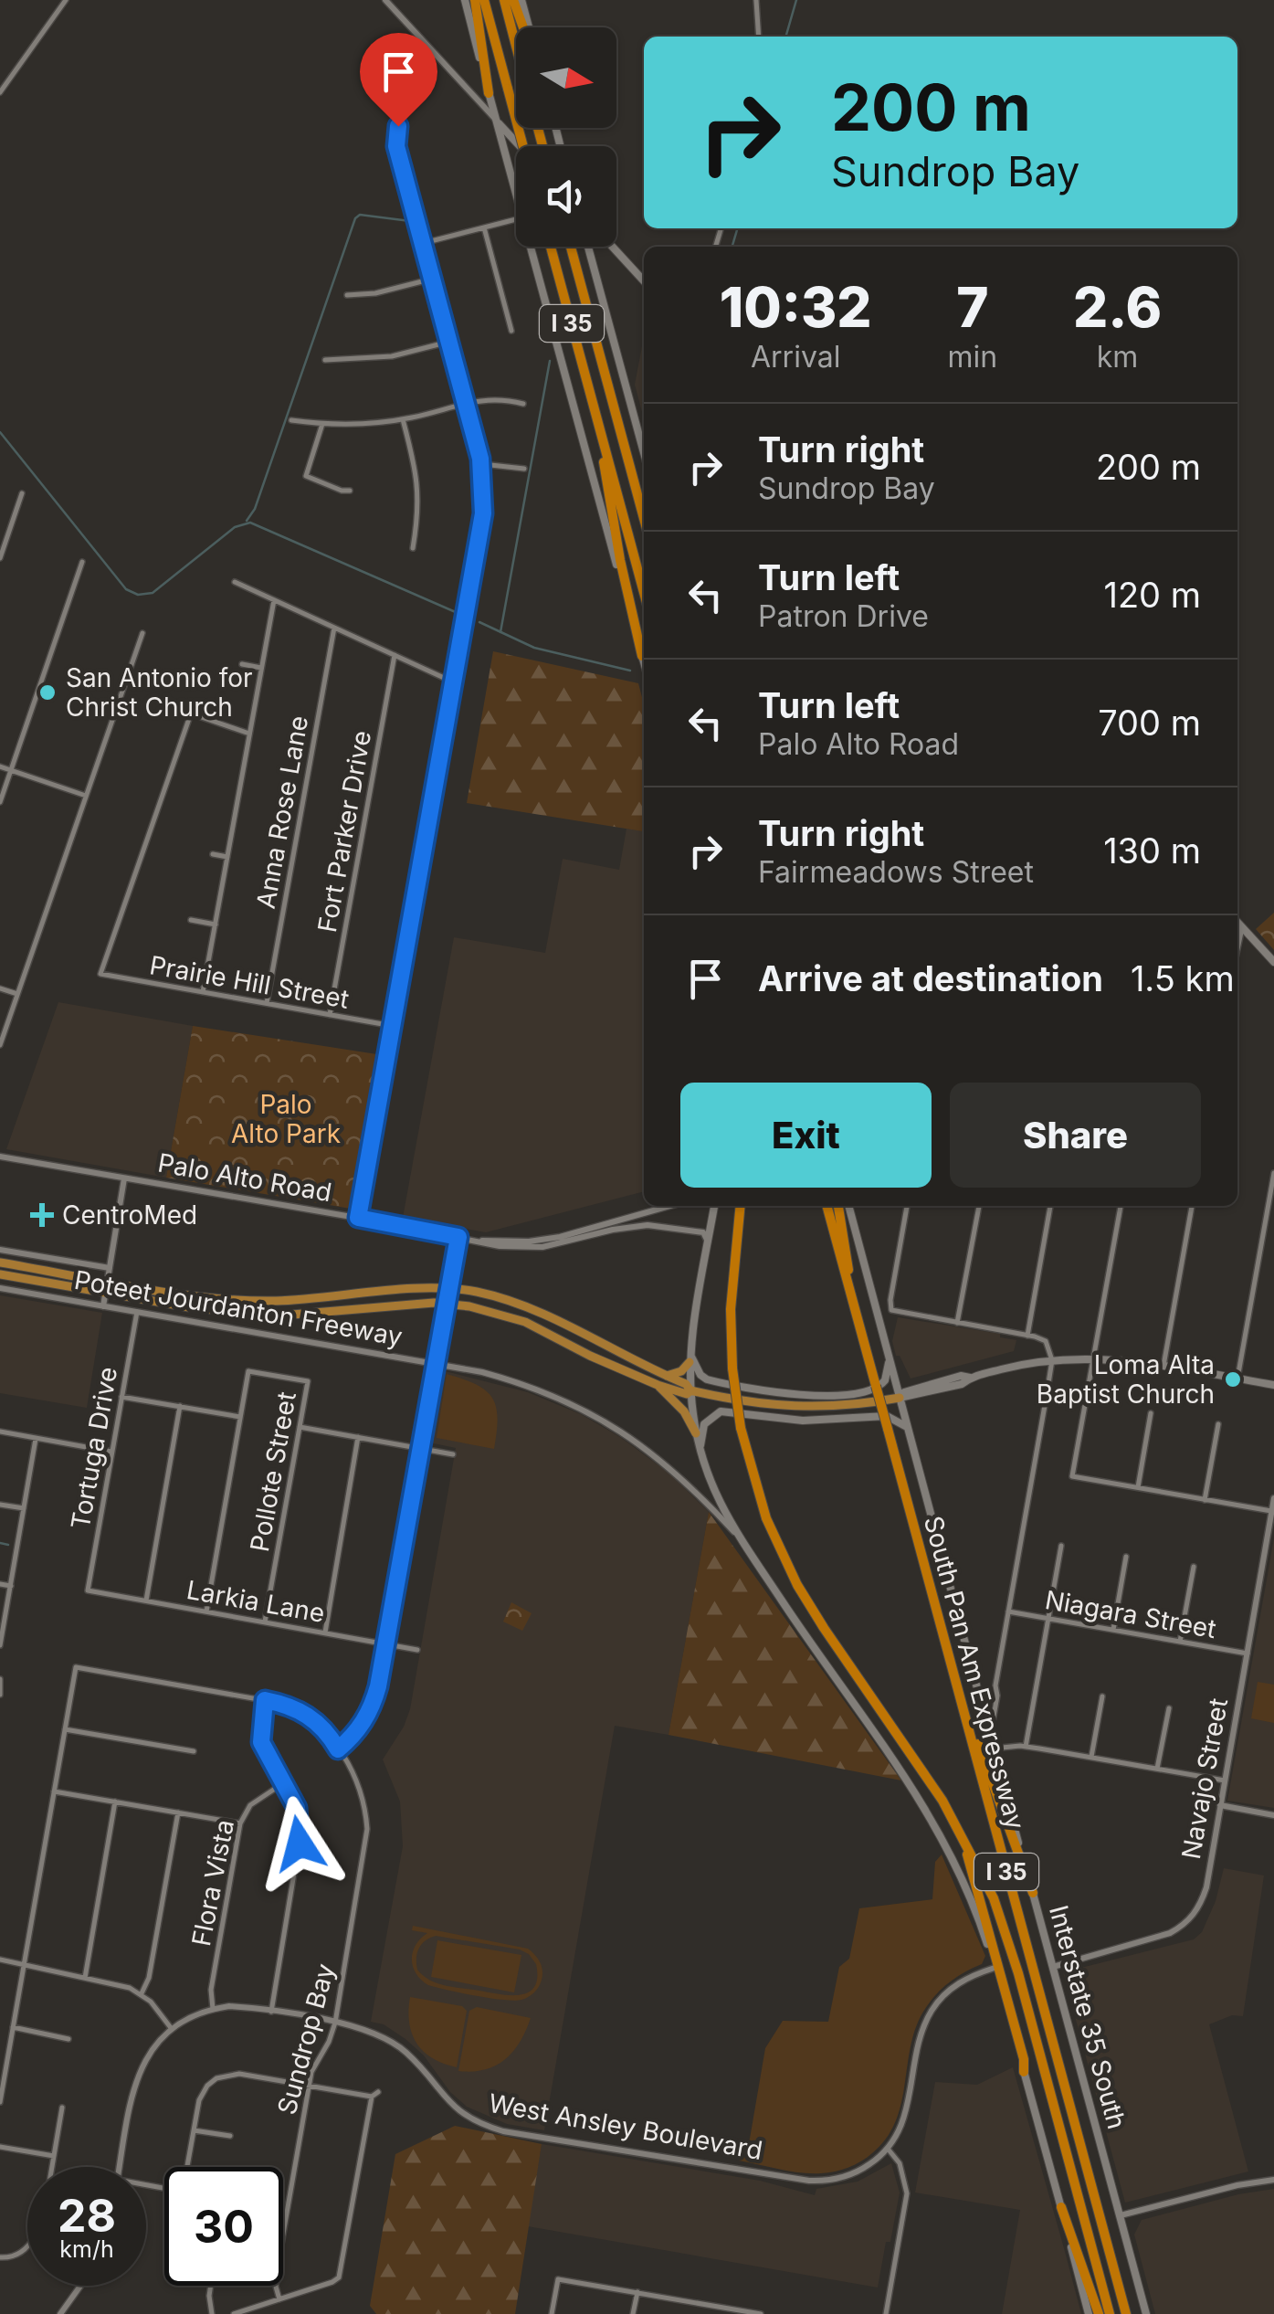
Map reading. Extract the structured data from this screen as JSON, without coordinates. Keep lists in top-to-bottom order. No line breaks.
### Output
{"streets":{"highway":["I 35","South Pan Am Expressway"],"main road":["Poteet Jourdanton Freeway","Interstate 35 South"],"street":["Anna Rose Lane","Fort Parker Drive","Prairie Hill Street","Palo Alto Road","Tortuga Drive","Pollote Street","Larkia Lane","Niagara Street","Navajo Street","Flora Vista","Sundrop Bay","West Ansley Boulevard"]},"crossings":[["Anna Rose Lane","Prairie Hill Street"],["Fort Parker Drive","Prairie Hill Street"],["Poteet Jourdanton Freeway","Tortuga Drive"],["Poteet Jourdanton Freeway","Interstate 35 South"],["Tortuga Drive","Larkia Lane"],["Pollote Street","Larkia Lane"],["Niagara Street","Navajo Street"],["Navajo Street","Interstate 35 South"],["Flora Vista","West Ansley Boulevard"],["Sundrop Bay","West Ansley Boulevard"]],"parks":["Palo Alto Park"],"places":{"other":["San Antonio for Christ Church","Loma Alta Baptist Church"],"health":["CentroMed"]},"north":"right","page":{"turn":["200 m","Sundrop Bay"],"eta":["10:32","Arrival","7","min","2.6","km"],"list":[{"name":"Turn right","note":"Sundrop Bay","value":"200 m"},{"name":"Turn left","note":"Patron Drive","value":"120 m"},{"name":"Turn left","note":"Palo Alto Road","value":"700 m"},{"name":"Turn right","note":"Fairmeadows Street","value":"130 m"},{"name":"Arrive at destination","value":"1.5 km"}],"buttons":["Exit","Share"],"speed":"28 km/h","limit":"30"}}
